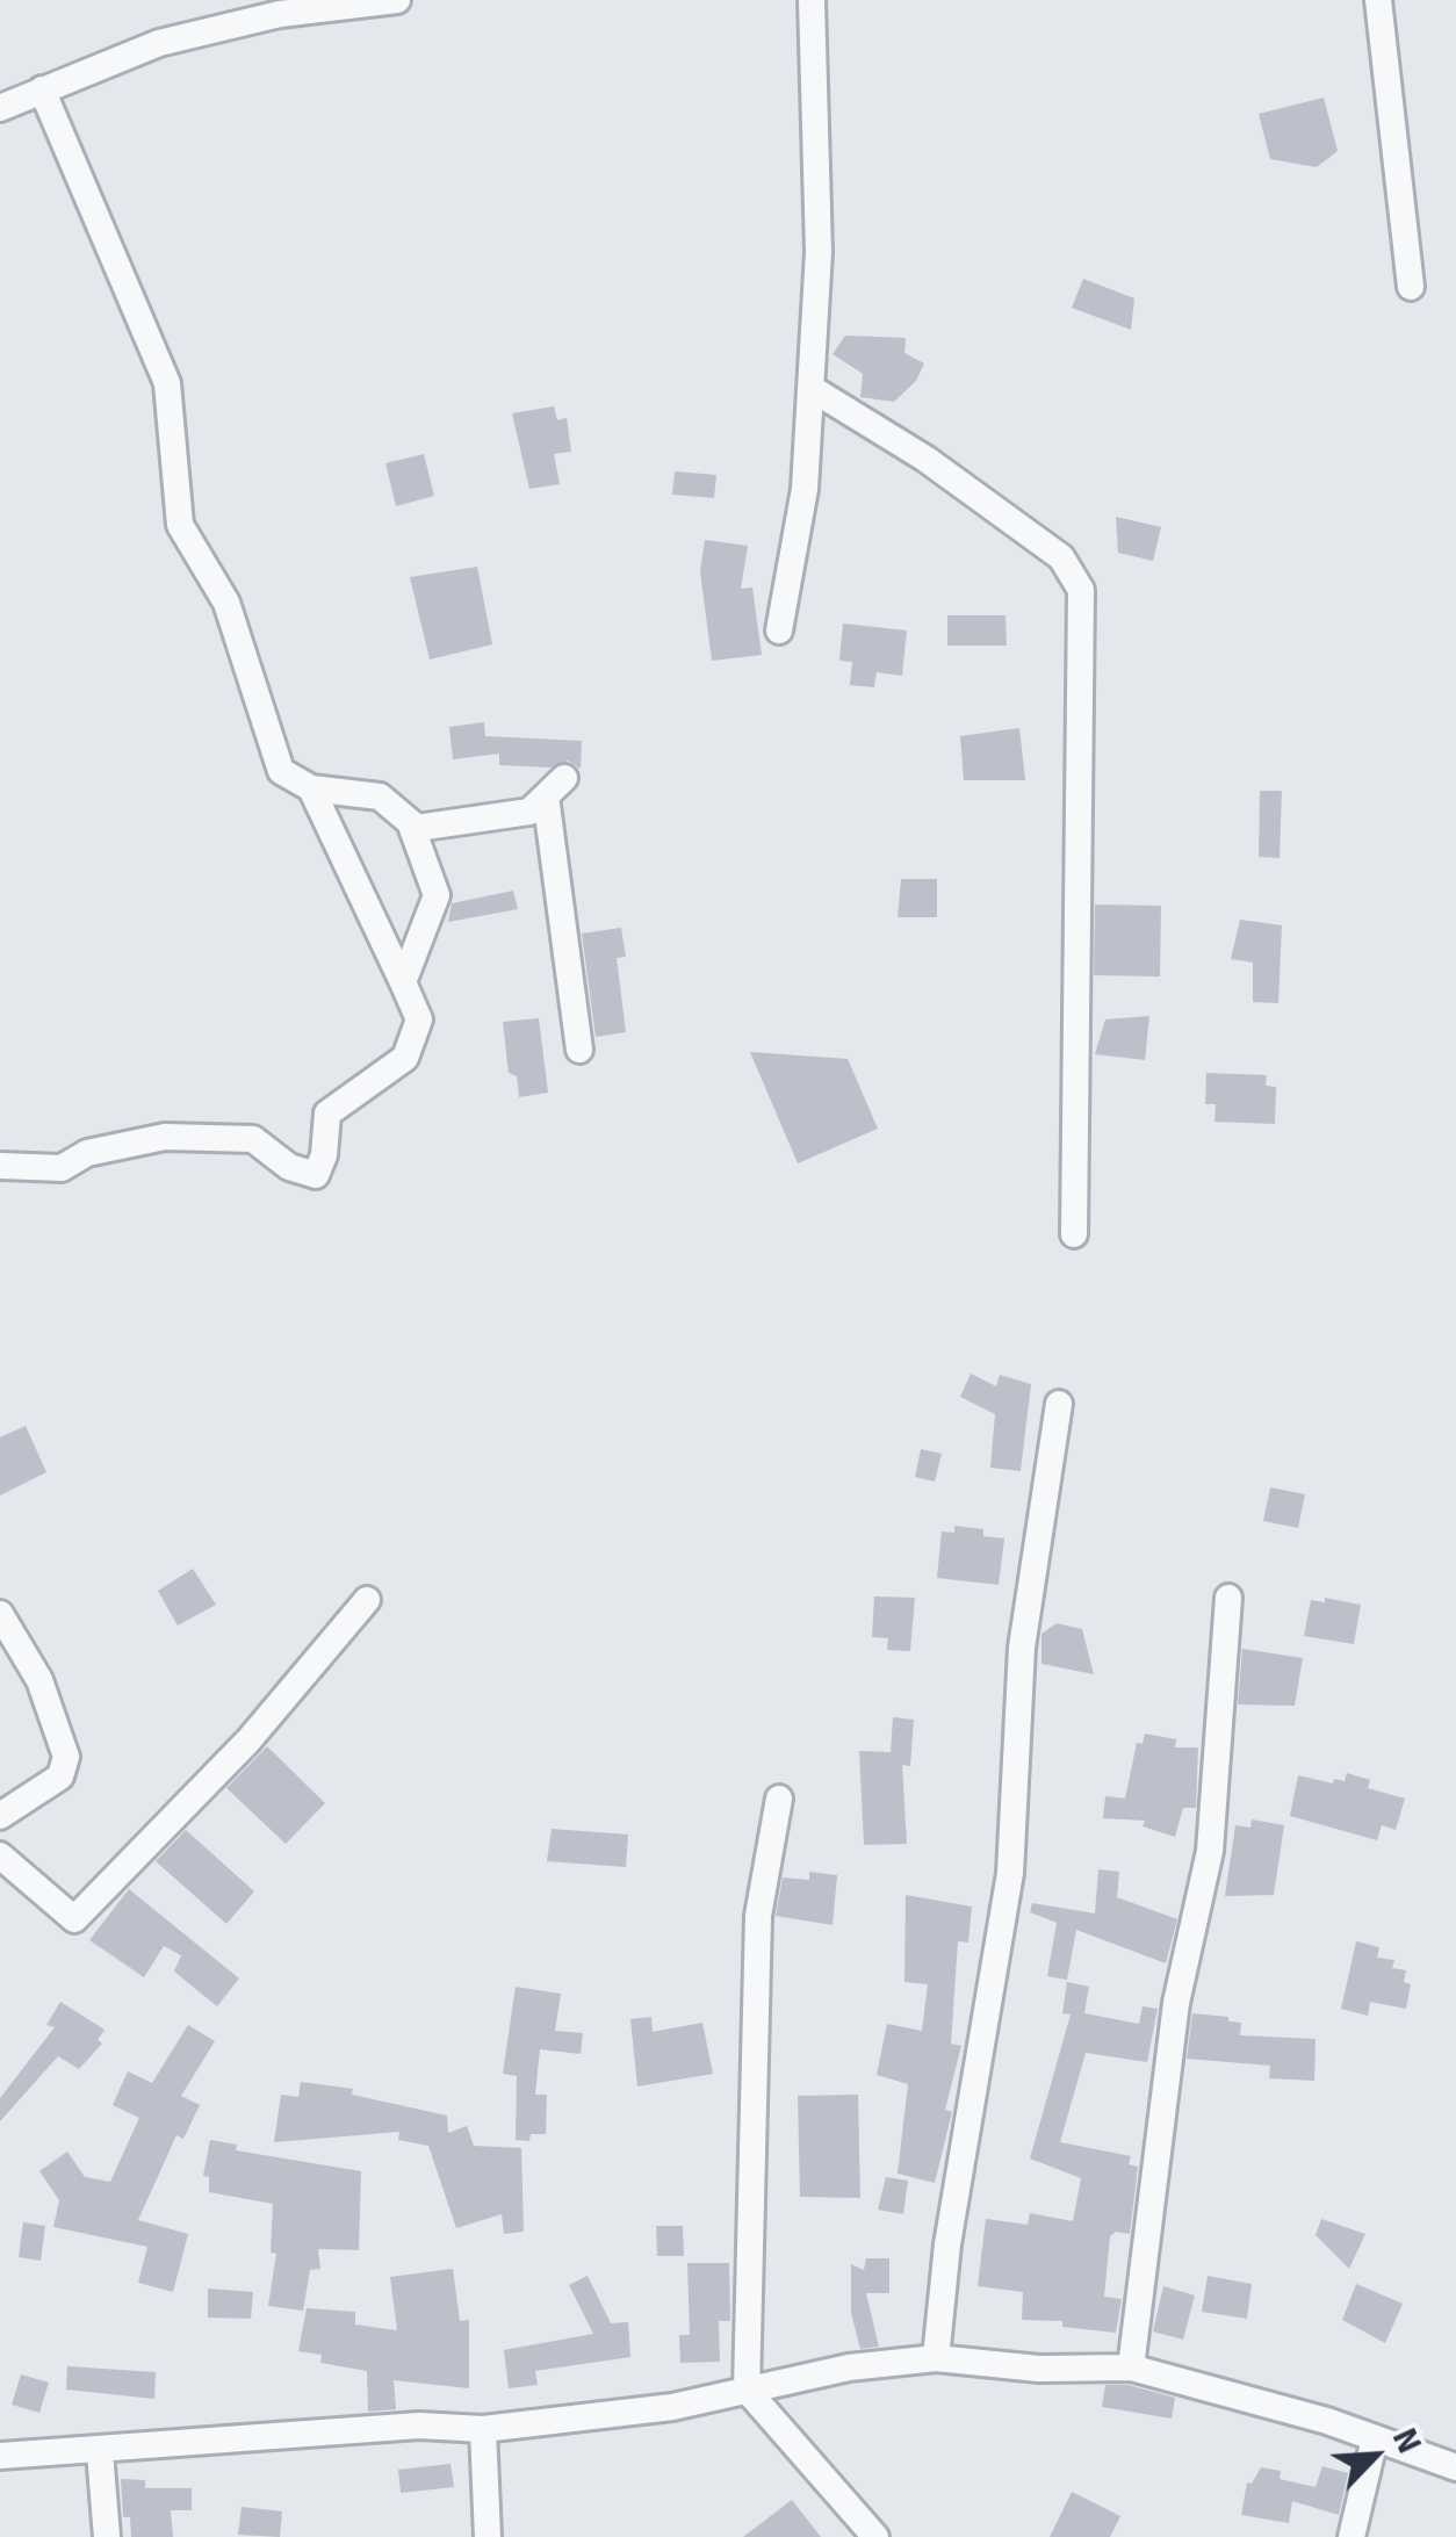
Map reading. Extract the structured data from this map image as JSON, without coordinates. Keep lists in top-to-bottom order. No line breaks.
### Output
{"north":"top right"}
